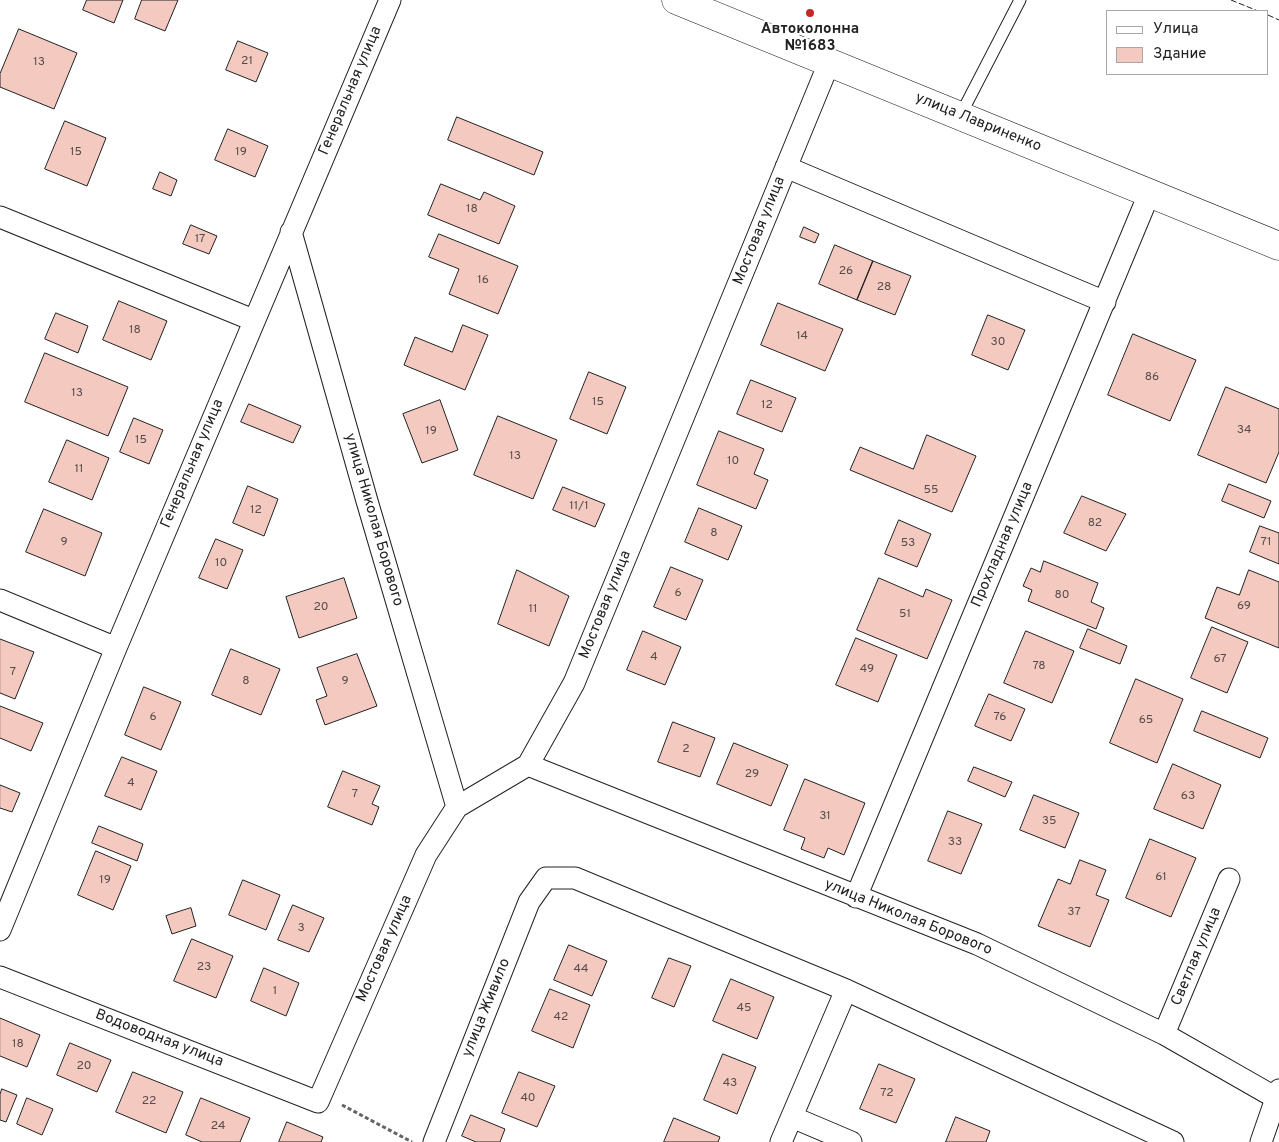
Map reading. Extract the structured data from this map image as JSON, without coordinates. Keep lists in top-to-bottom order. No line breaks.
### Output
{"streets":{"street":["Генеральная улица","улица Лавриненко","Мостовая улица","улица Николая Борового","Прохладная улица","Светлая улица","улица Живило","Водоводная улица"]},"crossings":[["Генеральная улица","улица Николая Борового"],["улица Лавриненко","Мостовая улица"],["улица Лавриненко","Прохладная улица"],["Мостовая улица","улица Николая Борового"],["Мостовая улица","Водоводная улица"],["улица Николая Борового","Прохладная улица"],["улица Николая Борового","Светлая улица"]],"places":["Автоколонна №1683"],"house_numbers":["21","13","15","19","18","17","26","16","28","18","14","30","86","13","15","12","34","19","15","13","10","11","55","11/1","12","82","8","9","71","53","10","6","80","69","20","11","51","4","67","78","49","7","8","9","6","76","65","2","29","4","7","63","31","35","33","61","19","37","3","23","44","1","45","42","18","20","43","72","40","22","24"],"legend":["Улица","Здание"]}
